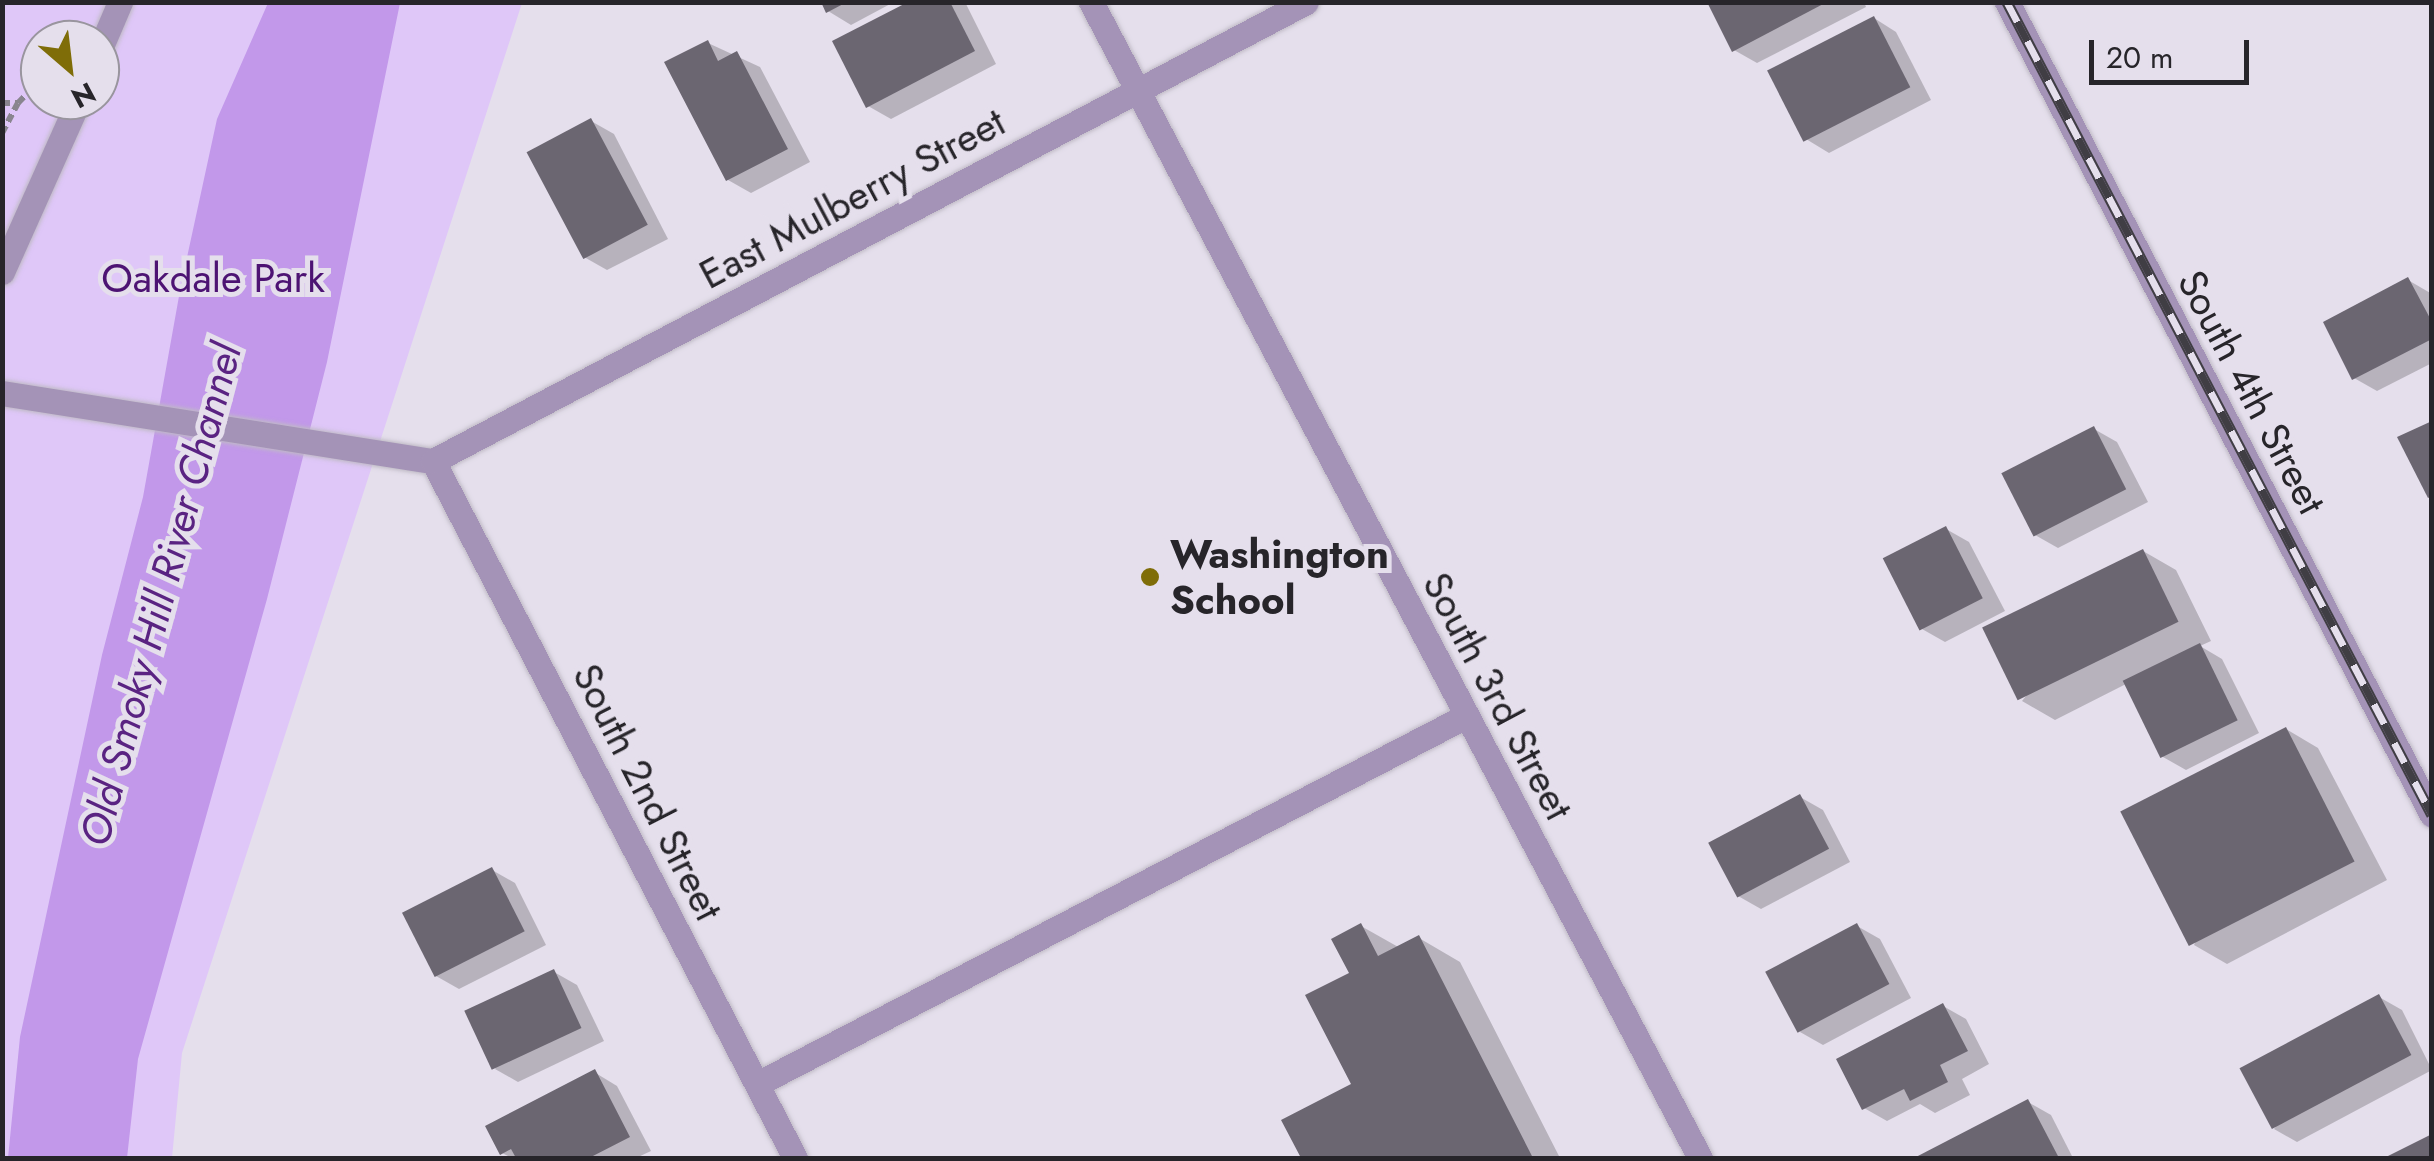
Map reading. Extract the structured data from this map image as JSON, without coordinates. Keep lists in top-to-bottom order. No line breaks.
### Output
{"streets":{"street":["East Mulberry Street","South 4th Street","South 3rd Street","South 2nd Street"]},"crossings":[["East Mulberry Street","South 3rd Street"],["East Mulberry Street","South 2nd Street"]],"water":["Old Smoky Hill River Channel"],"parks":["Oakdale Park"],"places":["Washington School"],"scale_bar":"20 m","north":"bottom right"}
